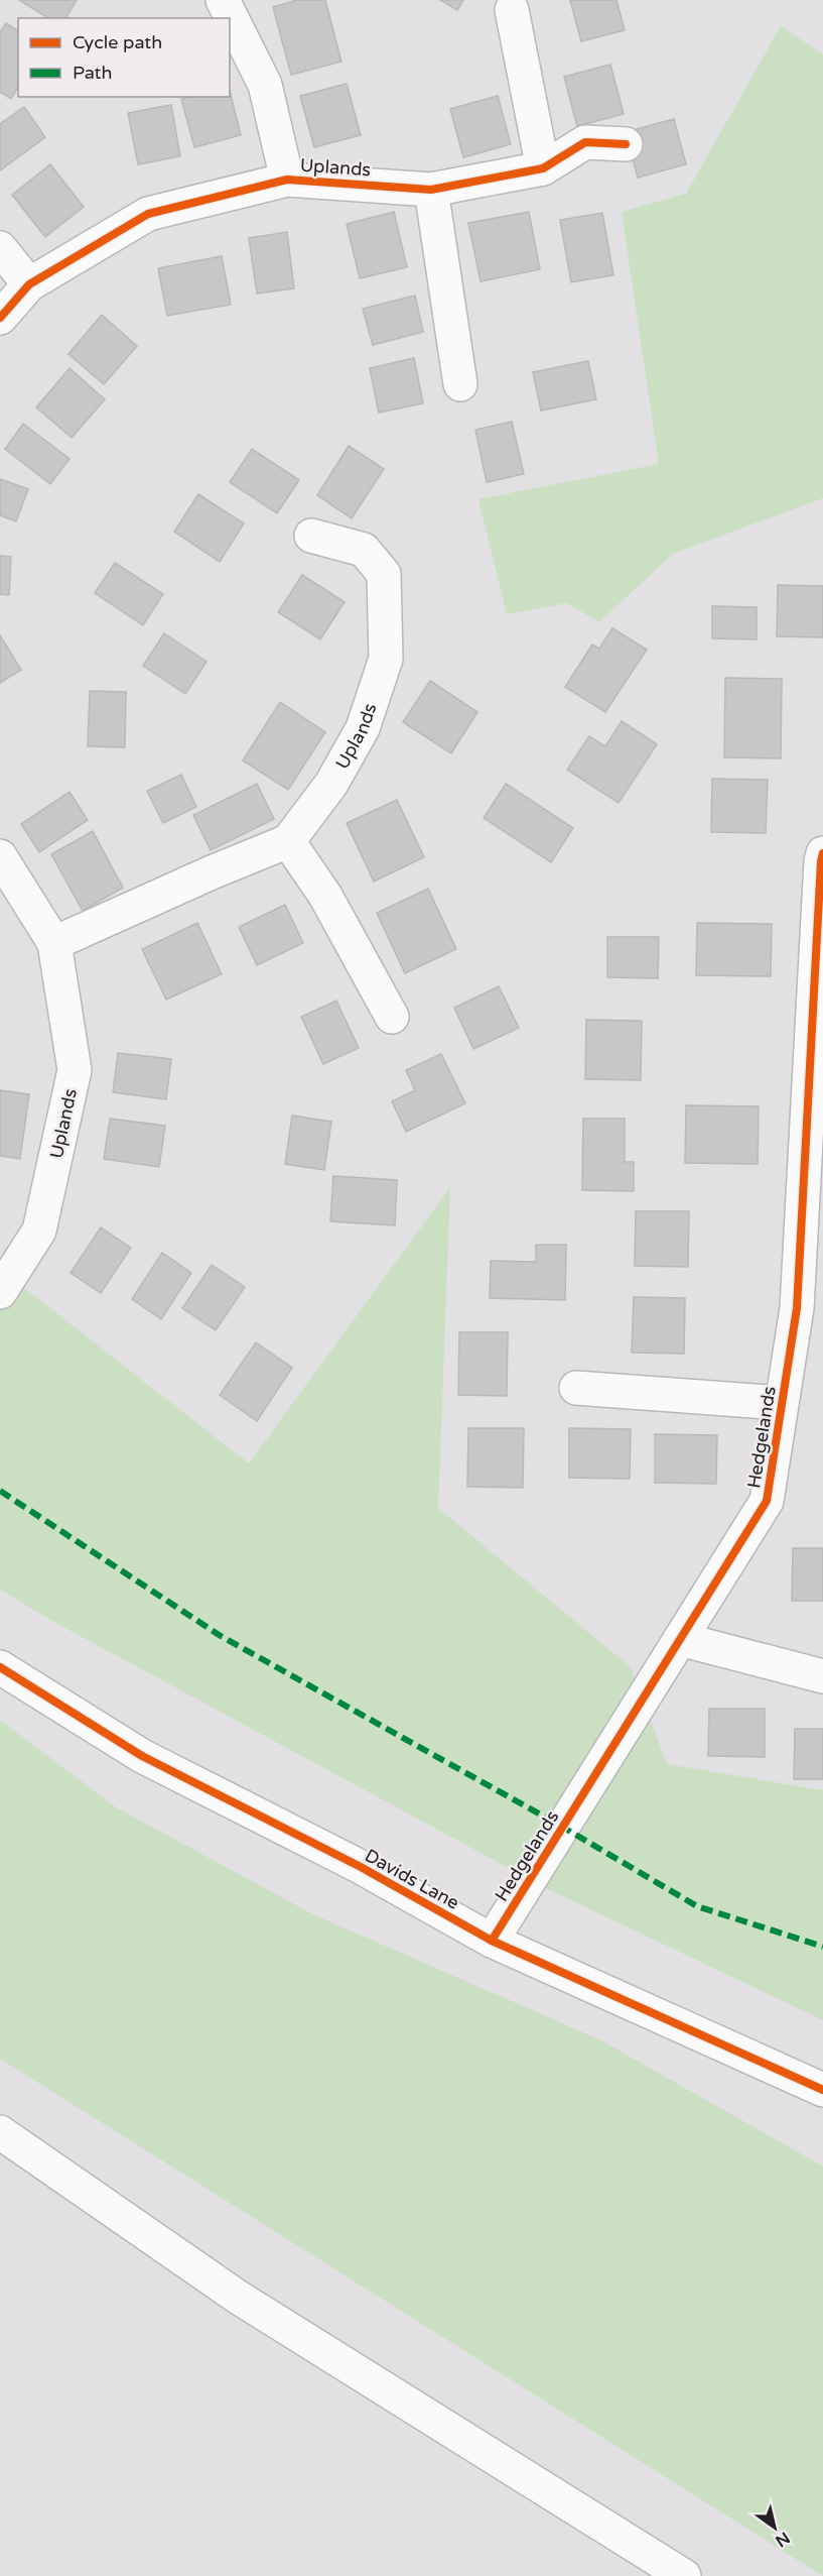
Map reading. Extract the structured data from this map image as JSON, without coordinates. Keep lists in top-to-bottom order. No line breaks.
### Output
{"streets":{"main road":["Uplands","Hedgelands","Davids Lane"]},"crossings":[["Hedgelands","Davids Lane"]],"legend":["Cycle path","Path"],"north":"bottom right"}
